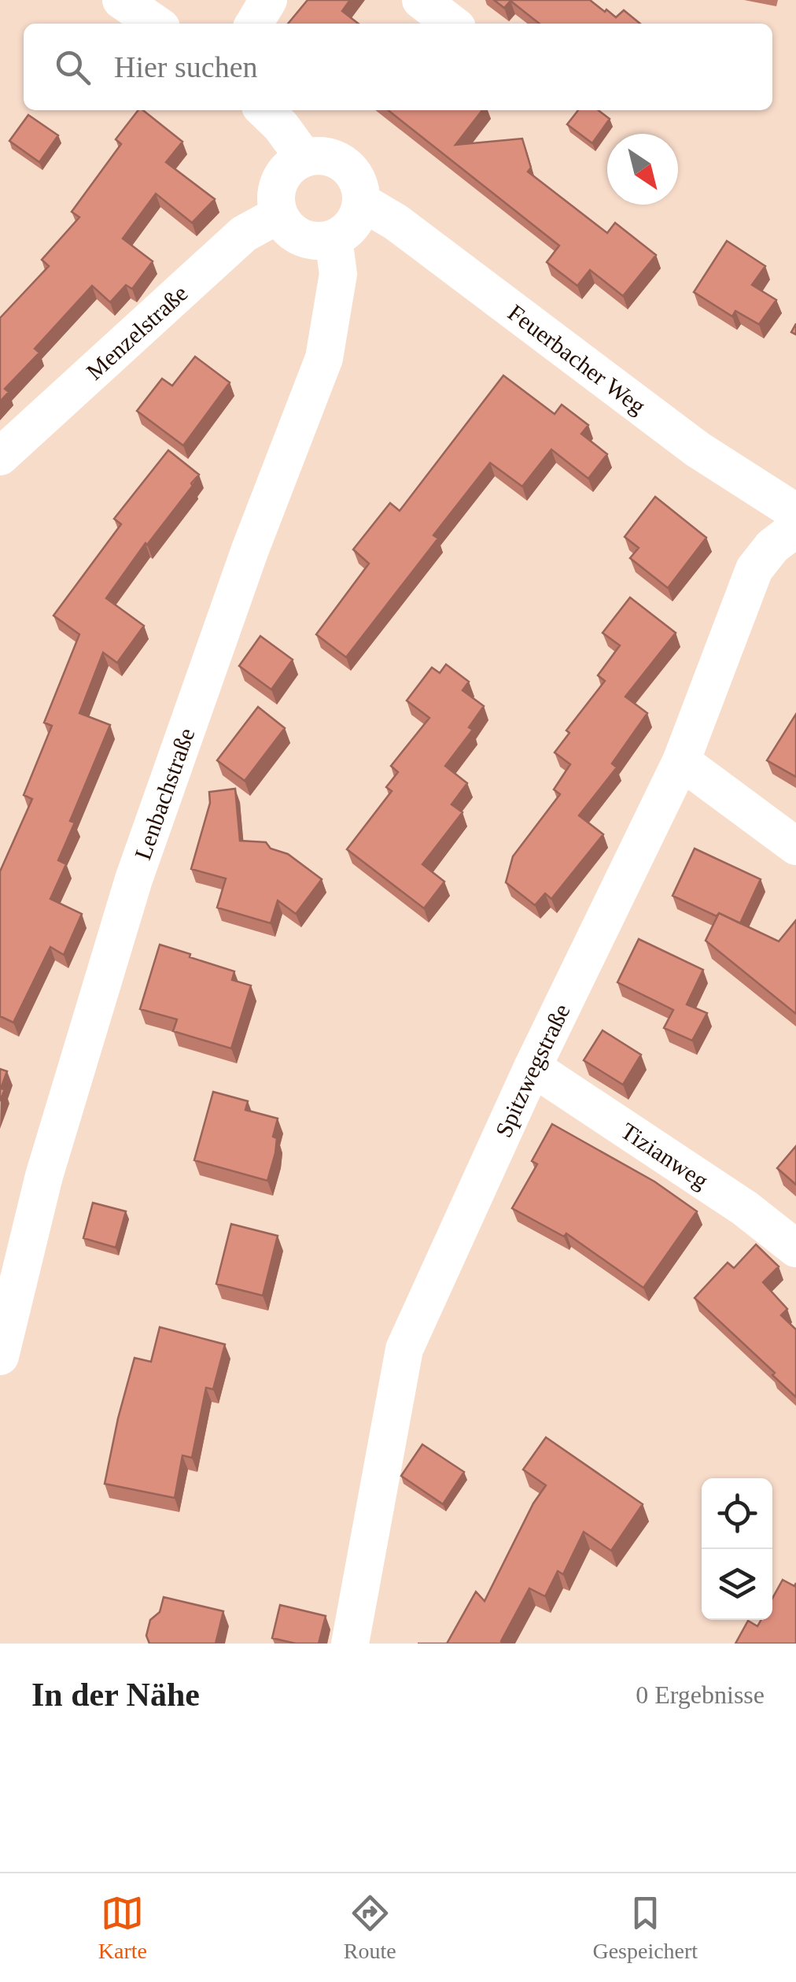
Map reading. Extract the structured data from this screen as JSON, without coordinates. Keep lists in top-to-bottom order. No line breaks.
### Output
{"streets":{"street":["Menzelstraße","Feuerbacher Weg","Lenbachstraße","Spitzwegstraße","Tizianweg"]},"crossings":[["Menzelstraße","Feuerbacher Weg"],["Menzelstraße","Lenbachstraße"],["Feuerbacher Weg","Lenbachstraße"],["Spitzwegstraße","Tizianweg"]],"north":"bottom right","page":{"search":"Hier suchen","heading":["In der Nähe","0 Ergebnisse"],"nav":["Karte","Route","Gespeichert"]}}
